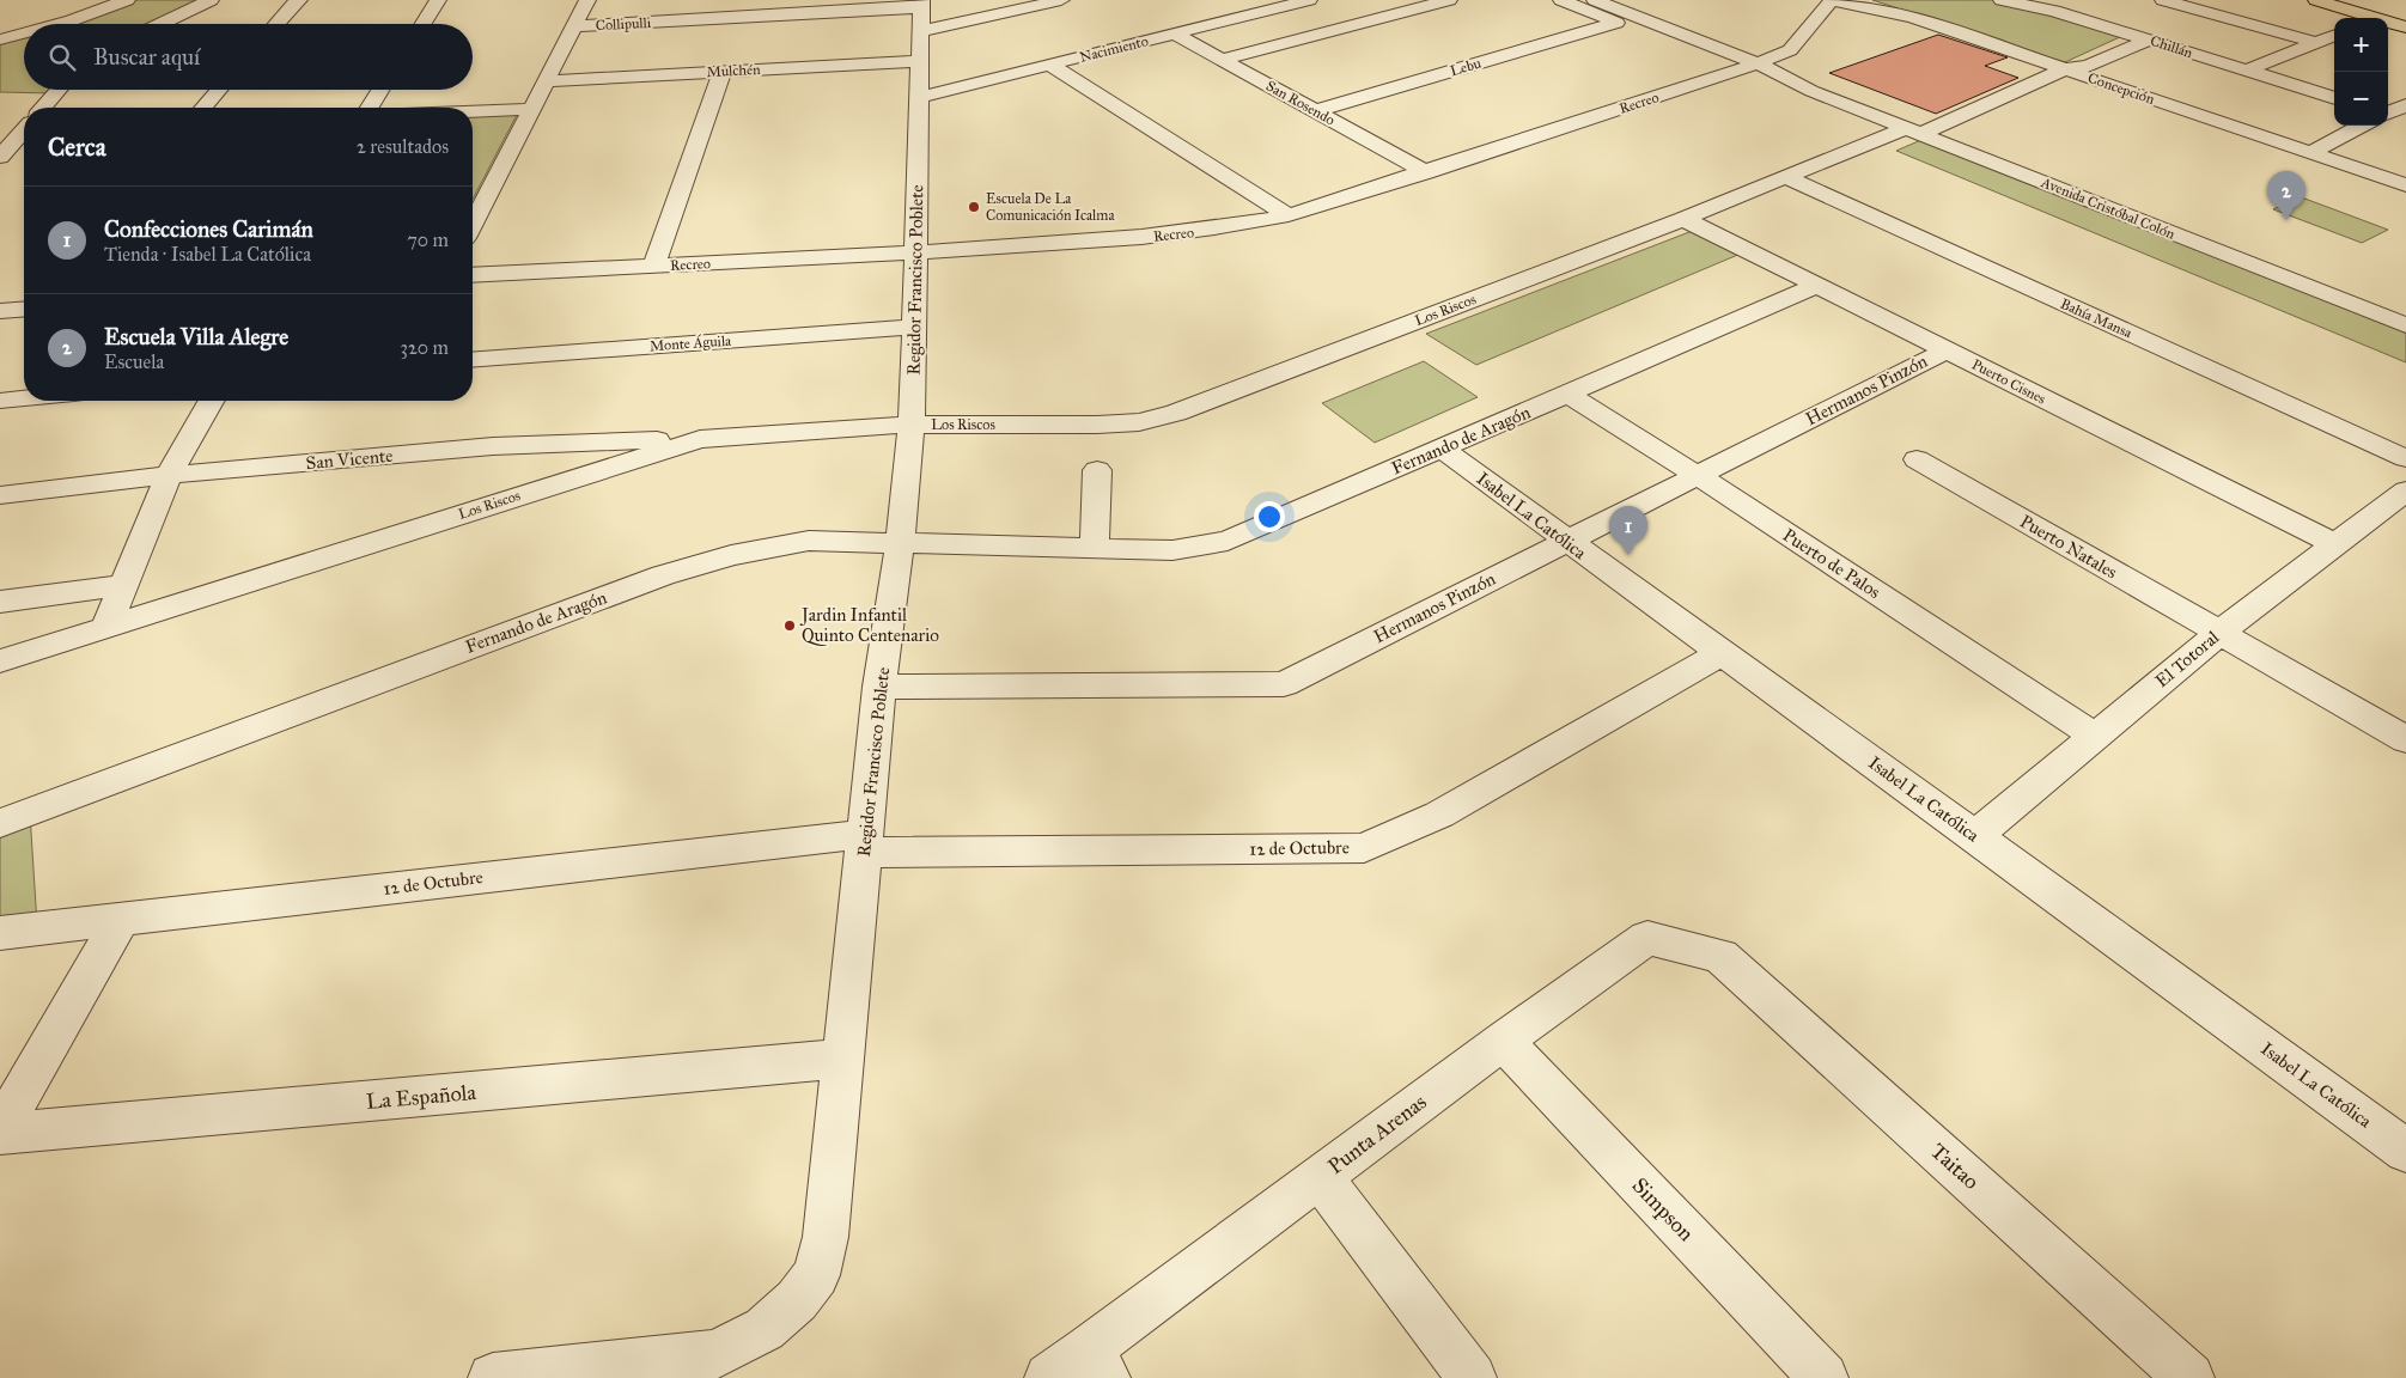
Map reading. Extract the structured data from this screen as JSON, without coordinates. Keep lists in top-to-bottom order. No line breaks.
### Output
{"streets":{"street":["Collipulli","Chillán","Nacimiento","Lebu","Mulchén","Concepción","San Rosendo","Recreo","Avenida Cristóbal Colón","Regidor Francisco Poblete","Los Riscos","Bahía Mansa","Monte Águila","Puerto Cisnes","Hermanos Pinzón","Fernando de Aragón","San Vicente","Isabel La Católica","Puerto Natales","Puerto de Palos","El Totoral","12 de Octubre","La Española","Punta Arenas","Taitao","Simpson"]},"crossings":[["Collipulli","Regidor Francisco Poblete"],["Chillán","Los Riscos"],["Nacimiento","San Rosendo"],["Nacimiento","Regidor Francisco Poblete"],["Lebu","San Rosendo"],["Lebu","Avenida Cristóbal Colón"],["Mulchén","Regidor Francisco Poblete"],["Concepción","Recreo"],["Concepción","Los Riscos"],["San Rosendo","Recreo"],["Recreo","Avenida Cristóbal Colón"],["Recreo","Regidor Francisco Poblete"],["Avenida Cristóbal Colón","Los Riscos"],["Regidor Francisco Poblete","Los Riscos"],["Regidor Francisco Poblete","Monte Águila"],["Regidor Francisco Poblete","Hermanos Pinzón"],["Regidor Francisco Poblete","Fernando de Aragón"],["Regidor Francisco Poblete","12 de Octubre"],["Regidor Francisco Poblete","La Española"],["Los Riscos","Bahía Mansa"],["Los Riscos","Puerto Cisnes"],["Los Riscos","San Vicente"],["Puerto Cisnes","Hermanos Pinzón"],["Puerto Cisnes","Fernando de Aragón"],["Puerto Cisnes","El Totoral"],["Hermanos Pinzón","Isabel La Católica"],["Hermanos Pinzón","Puerto de Palos"],["Fernando de Aragón","Isabel La Católica"],["Fernando de Aragón","Puerto de Palos"],["Isabel La Católica","El Totoral"],["Isabel La Católica","12 de Octubre"],["Puerto Natales","El Totoral"],["Puerto de Palos","El Totoral"],["Punta Arenas","Taitao"],["Punta Arenas","Simpson"]],"places":["Escuela De La Comunicación Icalma","Jardin Infantil Quinto Centenario"],"page":{"map_buttons":["+","−"],"search":"Buscar aquí","heading":["Cerca","2 resultados"],"pins":["2","1"],"list":[{"mark":"1","name":"Confecciones Carimán","note":"Tienda · Isabel La Católica","value":"70 m"},{"mark":"2","name":"Escuela Villa Alegre","note":"Escuela","value":"320 m"}]}}
